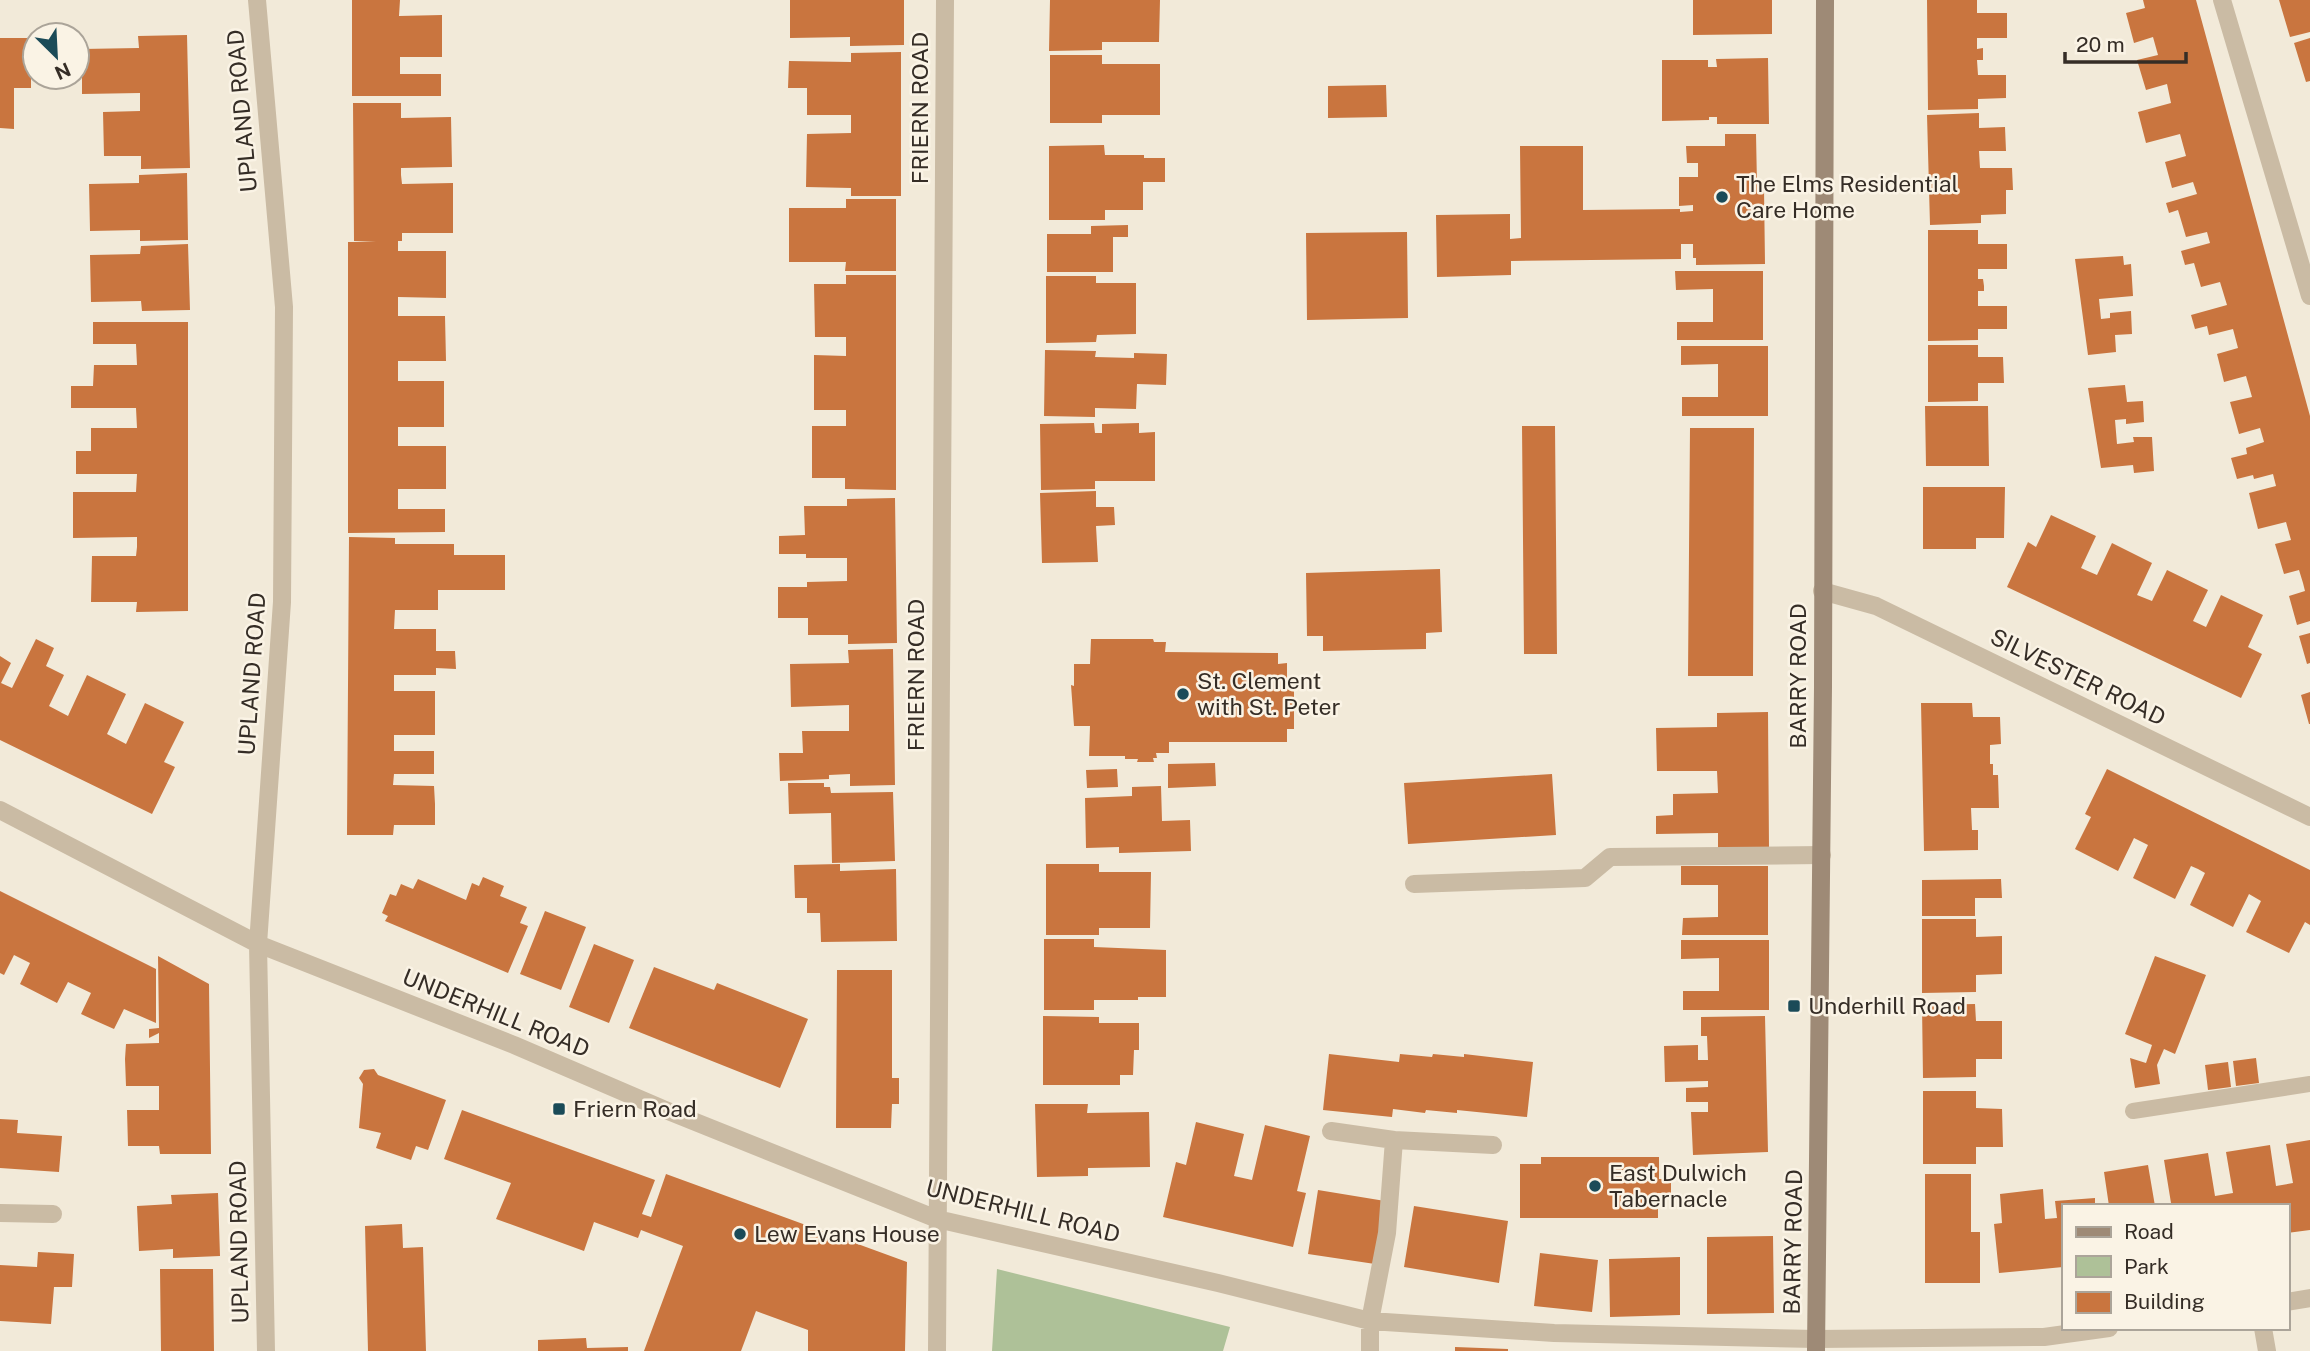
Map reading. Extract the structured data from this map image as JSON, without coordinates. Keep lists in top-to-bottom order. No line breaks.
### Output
{"streets":{"main road":["BARRY ROAD"],"street":["FRIERN ROAD","UPLAND ROAD","SILVESTER ROAD","UNDERHILL ROAD"]},"crossings":[["FRIERN ROAD","UNDERHILL ROAD"],["UPLAND ROAD","UNDERHILL ROAD"],["BARRY ROAD","SILVESTER ROAD"],["BARRY ROAD","UNDERHILL ROAD"]],"places":{"other":["The Elms Residential Care Home","St. Clement with St. Peter","East Dulwich Tabernacle","Lew Evans House"],"transit":["Underhill Road","Friern Road"]},"legend":["Road","Park","Building"],"scale_bar":"20 m","north":"bottom right"}
